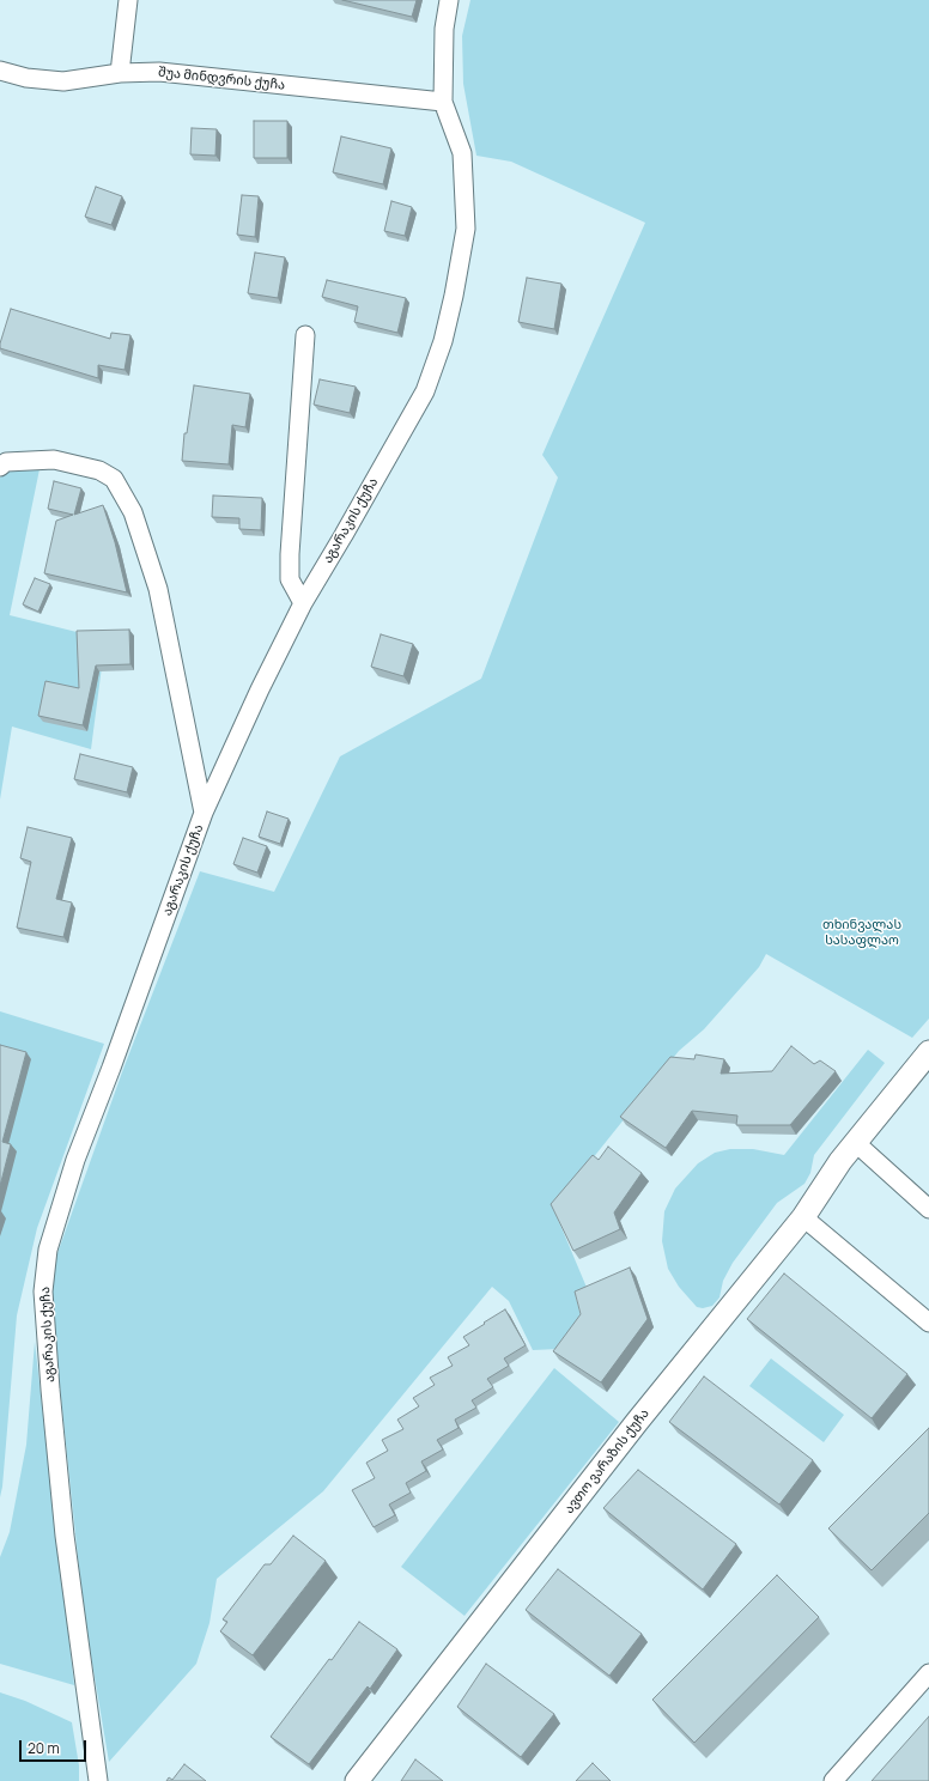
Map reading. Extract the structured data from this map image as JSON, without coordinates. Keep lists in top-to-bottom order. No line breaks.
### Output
{"streets":{"street":["შუა მინდვრის ქუჩა","აგარაკის ქუჩა","ავთო ვარაზის ქუჩა"]},"crossings":[["შუა მინდვრის ქუჩა","აგარაკის ქუჩა"]],"parks":["თხინვალას სასაფლაო"],"scale_bar":"20 m"}
